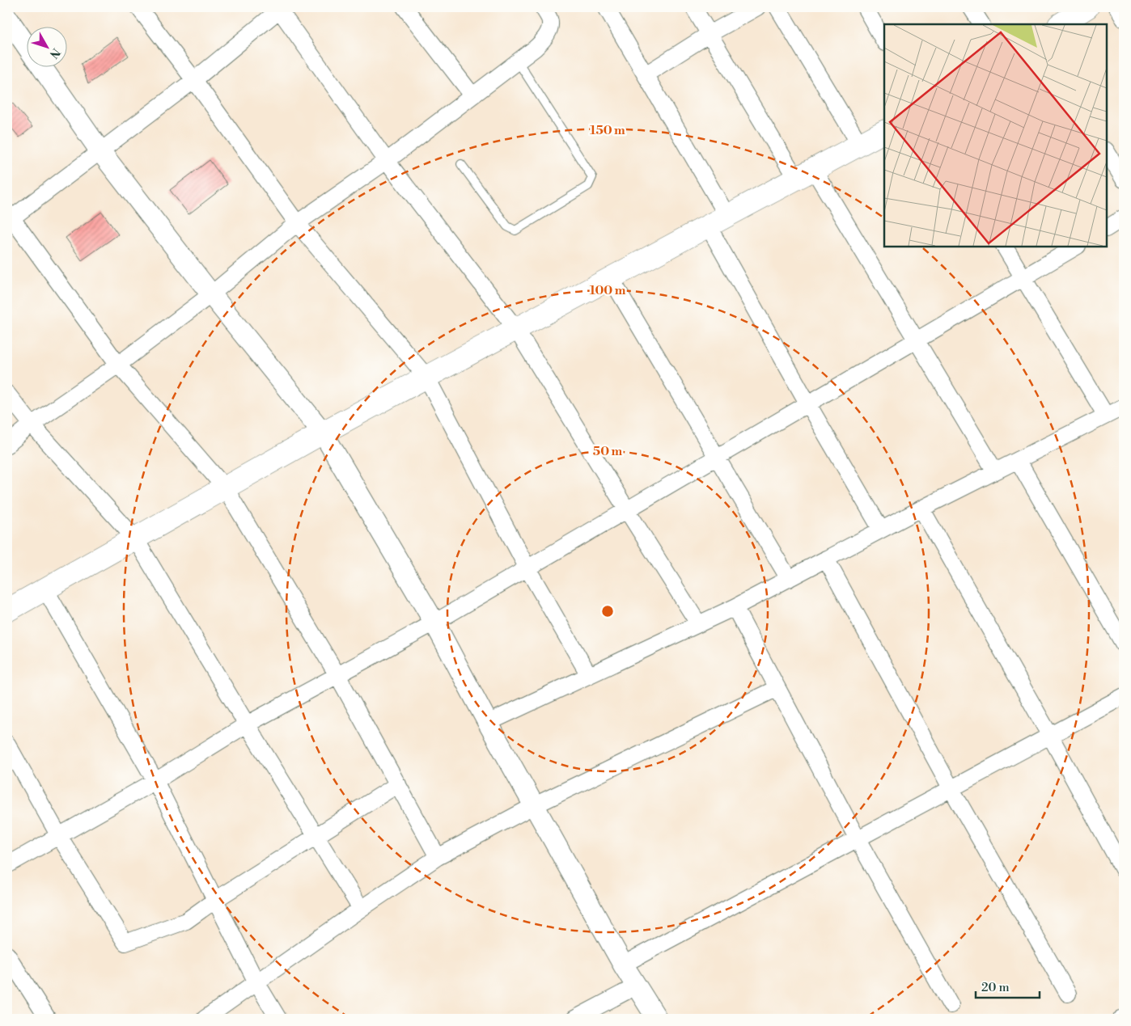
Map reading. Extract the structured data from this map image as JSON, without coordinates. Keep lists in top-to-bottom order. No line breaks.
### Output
{"scale_bar":"20 m","north":"bottom right","rings":["150 m","100 m","50 m"]}
